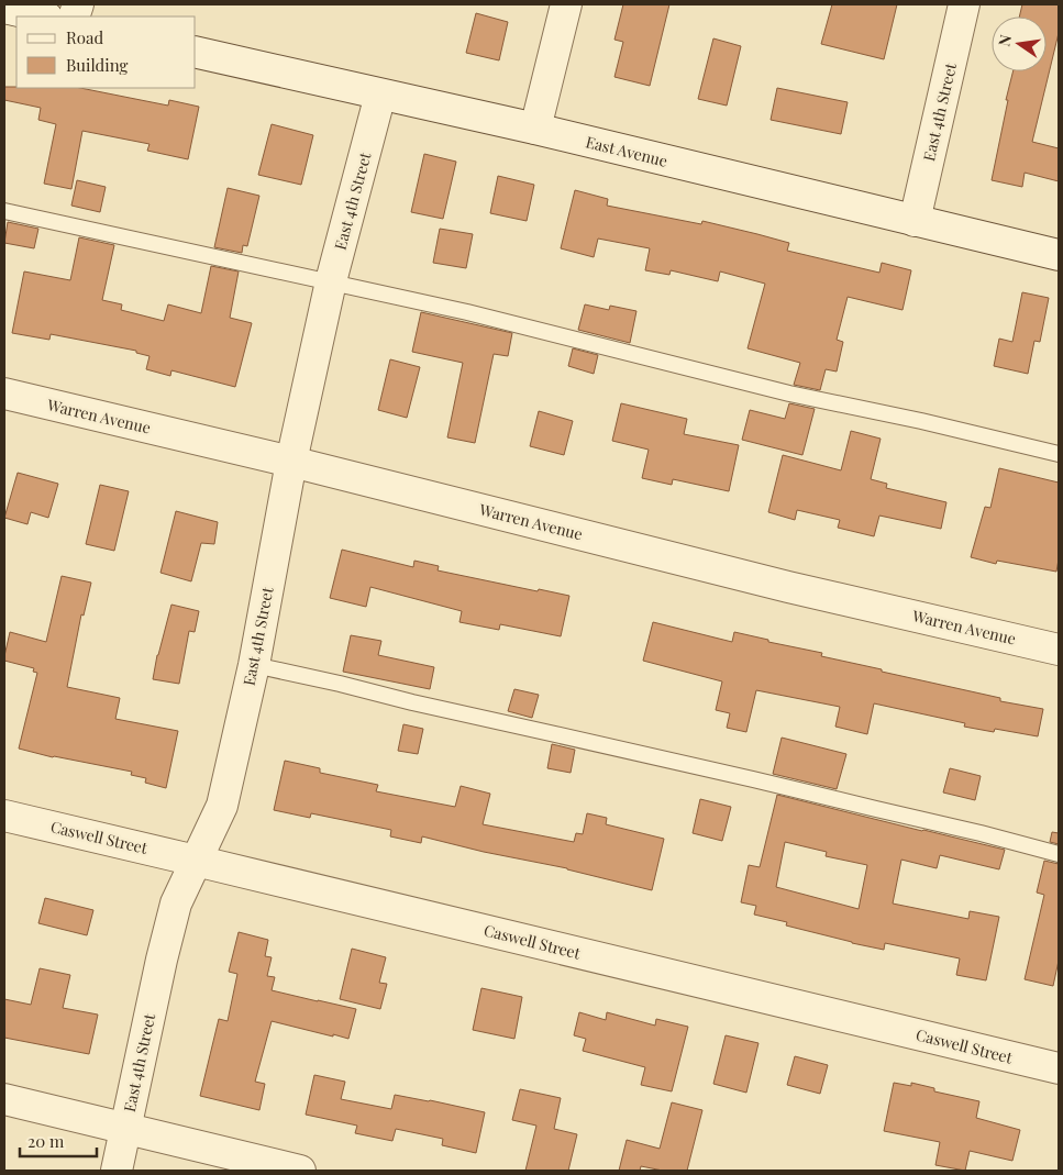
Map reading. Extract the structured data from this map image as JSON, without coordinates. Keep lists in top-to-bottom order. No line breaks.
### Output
{"streets":{"street":["East 4th Street","East Avenue","Warren Avenue","Caswell Street"]},"crossings":[["East 4th Street","East Avenue"],["East 4th Street","Warren Avenue"],["East 4th Street","Caswell Street"]],"legend":["Road","Building"],"scale_bar":"20 m","north":"left"}
